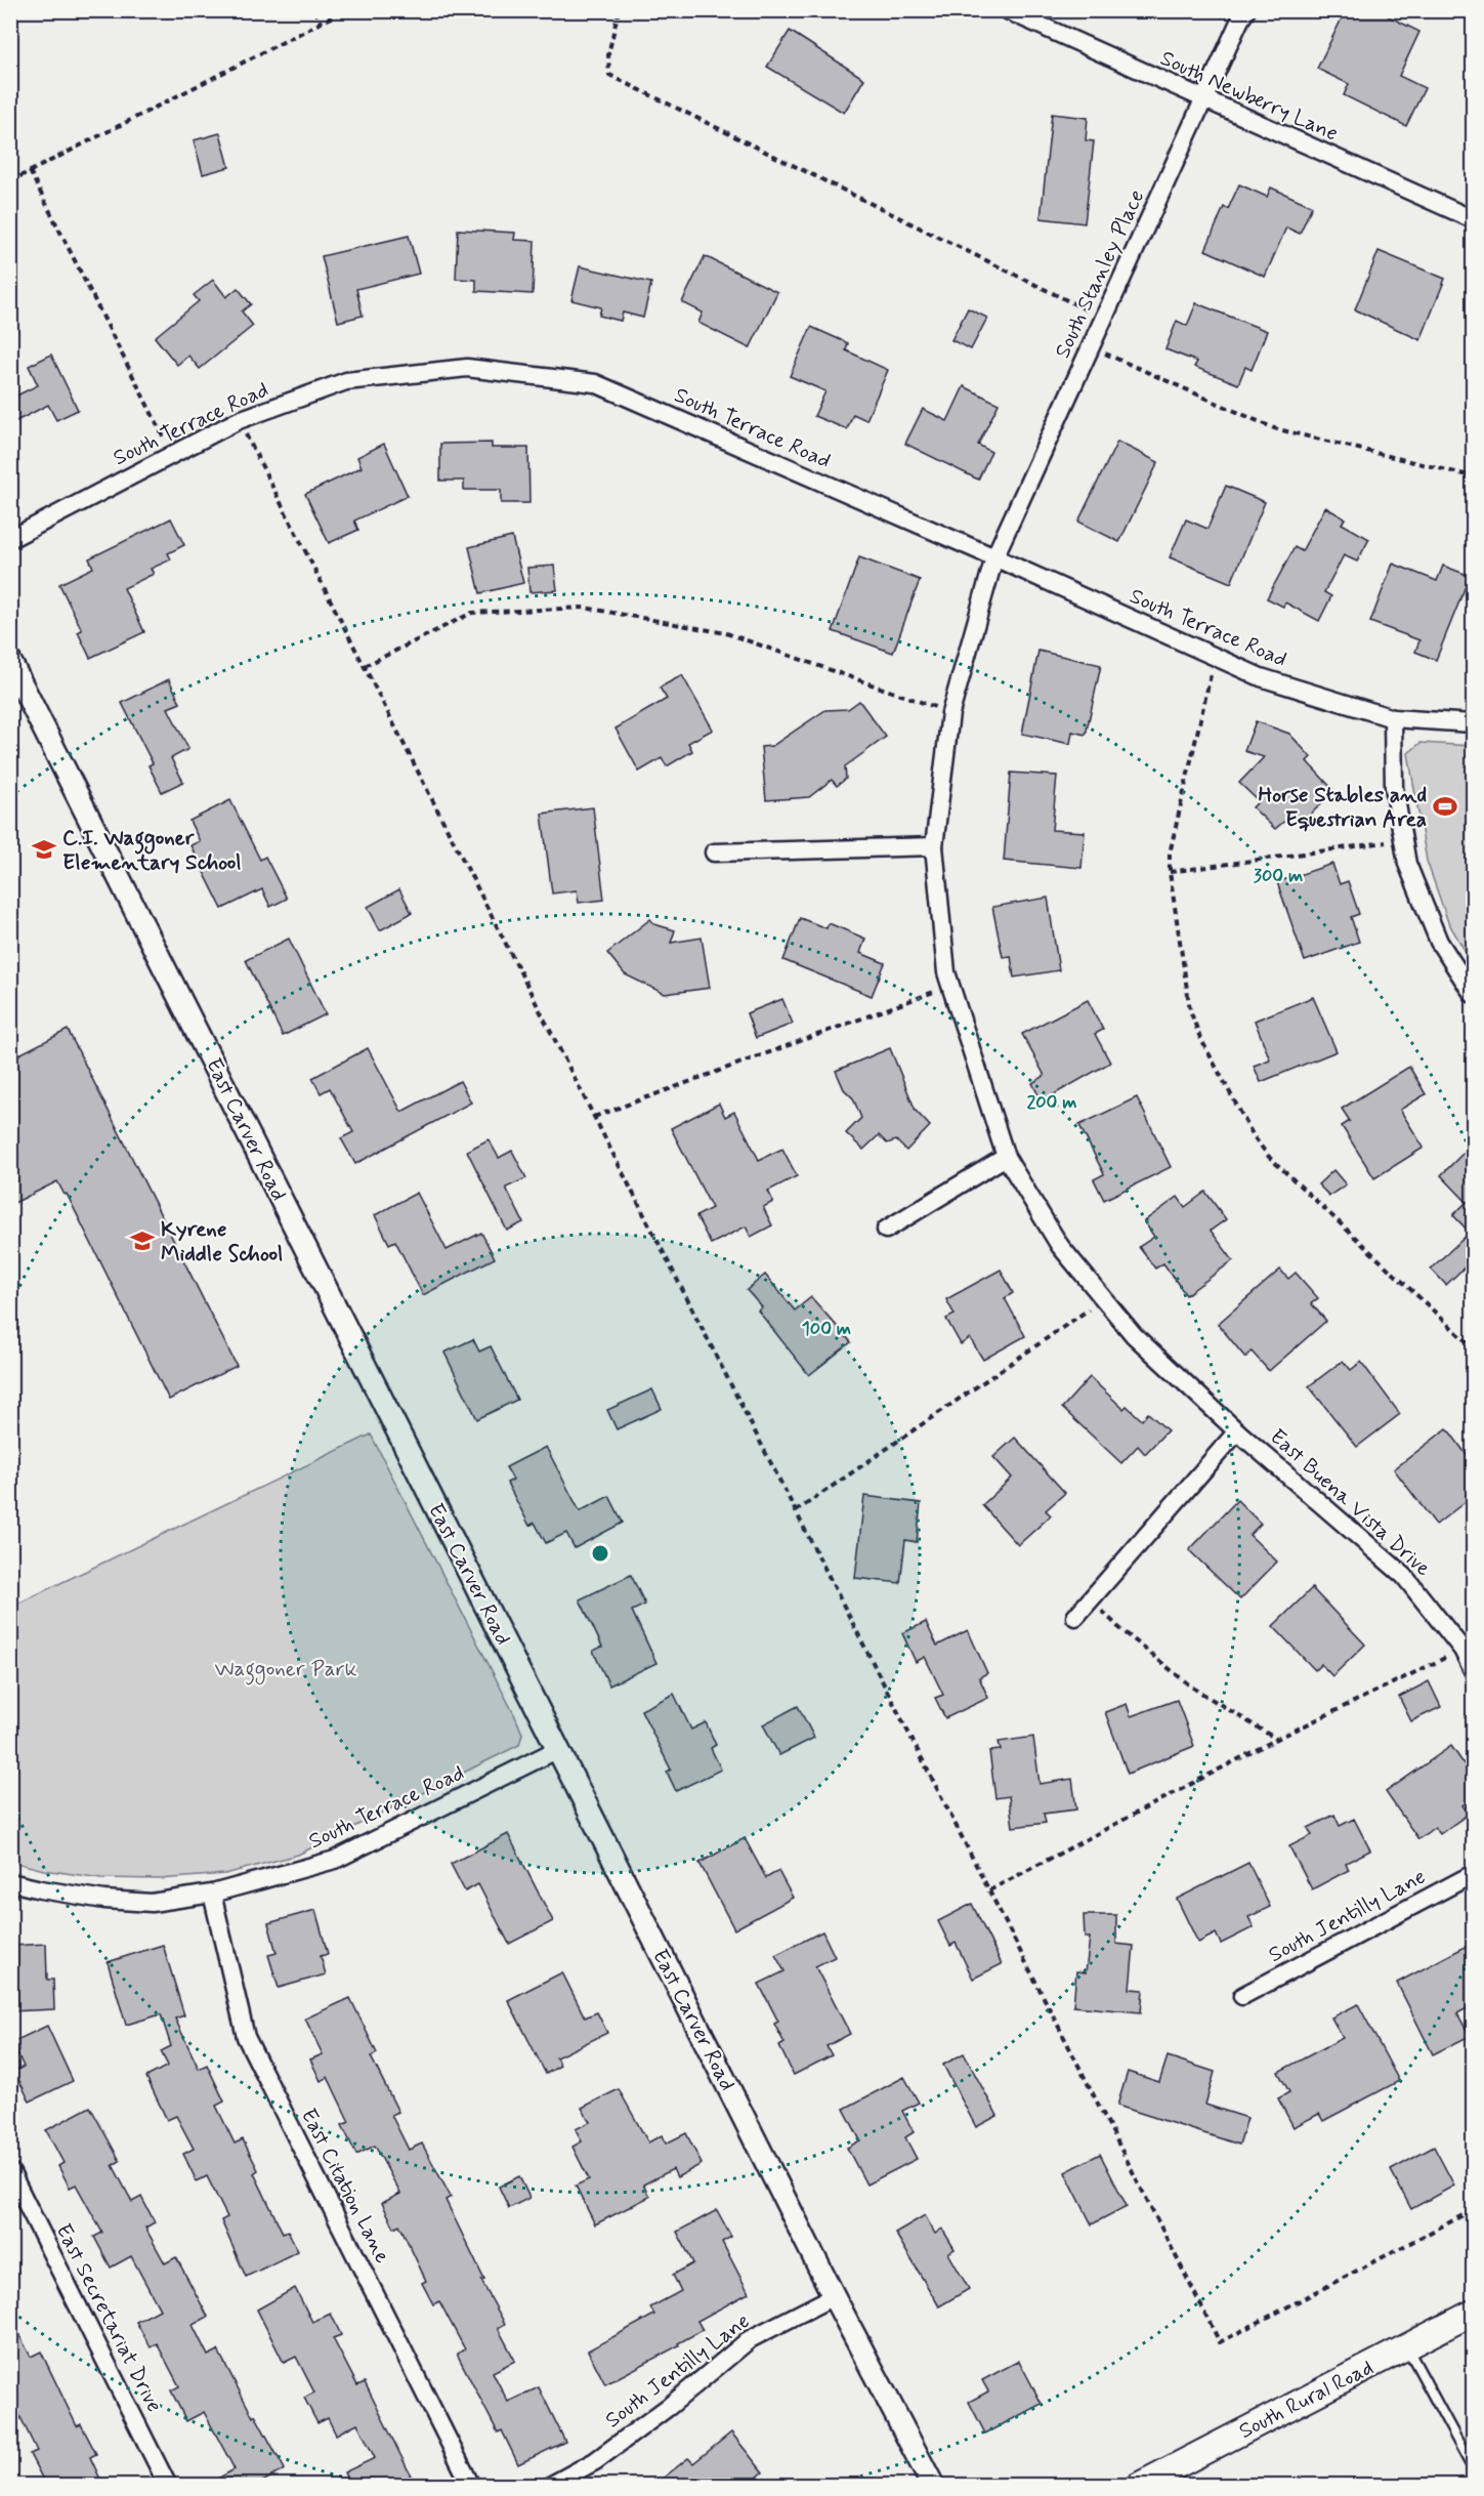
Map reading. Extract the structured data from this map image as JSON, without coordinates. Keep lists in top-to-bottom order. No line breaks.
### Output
{"streets":{"main road":["South Rural Road"],"street":["South Newberry Lane","South Stanley Place","South Terrace Road","East Carver Road","East Buena Vista Drive","South Jentilly Lane","East Citation Lane","East Secretariat Drive"]},"crossings":[["South Newberry Lane","South Stanley Place"],["South Stanley Place","South Terrace Road"],["South Stanley Place","East Buena Vista Drive"],["South Terrace Road","East Carver Road"],["South Terrace Road","East Buena Vista Drive"],["South Terrace Road","East Citation Lane"],["East Carver Road","South Jentilly Lane"]],"parks":["Waggoner Park"],"places":{"sports":["Horse Stables and Equestrian Area"],"school or university":["C.I. Waggoner Elementary School","Kyrene Middle School"]},"rings":["300 m","200 m","100 m"]}
